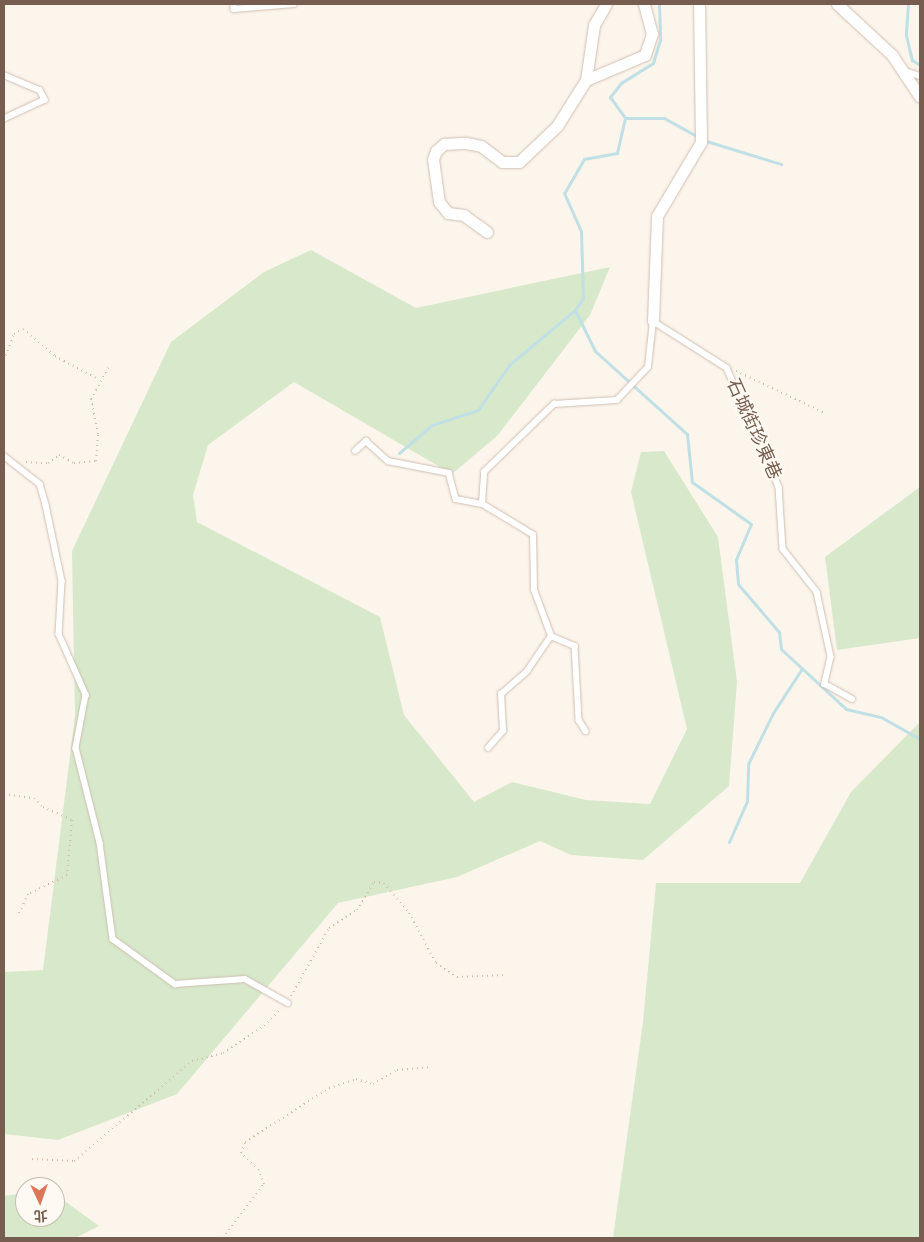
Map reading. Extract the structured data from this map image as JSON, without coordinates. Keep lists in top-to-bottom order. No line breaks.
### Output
{"streets":{"lane":["石城街珍東巷"]},"north":"bottom"}
